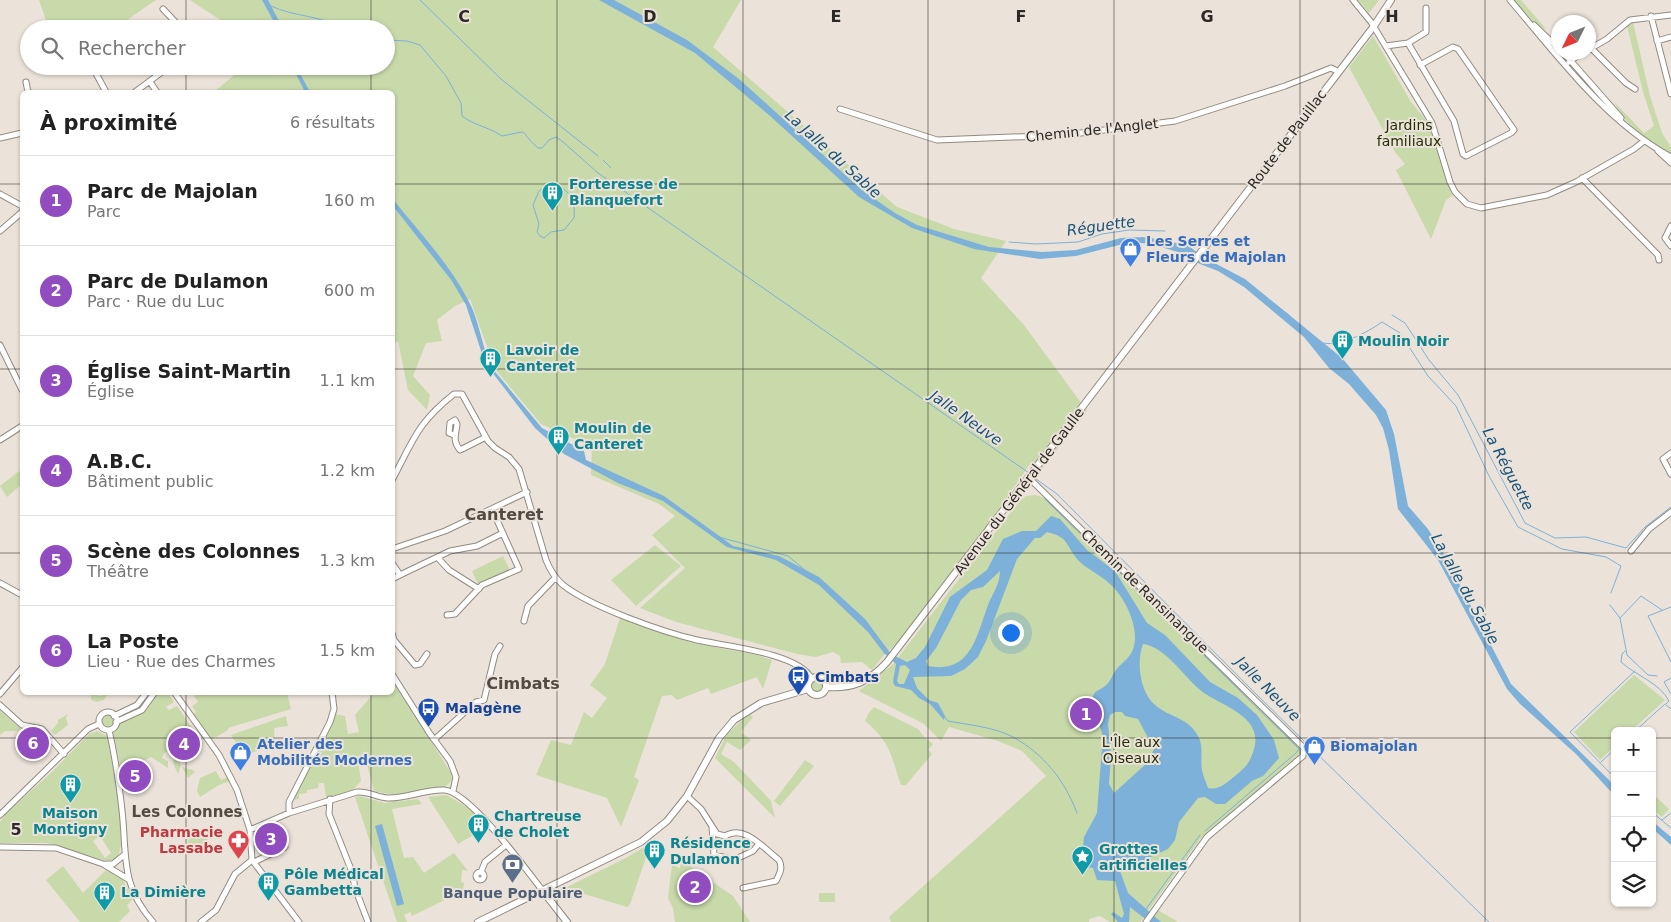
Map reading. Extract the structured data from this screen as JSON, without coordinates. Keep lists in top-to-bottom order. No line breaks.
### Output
{"streets":{"main road":["Route de Pauillac","Avenue du Général de Gaulle"],"street":["Chemin de l'Anglet","Chemin de Ransinangue"]},"crossings":[["Chemin de l'Anglet","Route de Pauillac"],["Route de Pauillac","Avenue du Général de Gaulle"],["Avenue du Général de Gaulle","Chemin de Ransinangue"]],"districts":["Canteret","Cimbats","Les Colonnes"],"water":["La Jalle du Sable","Réguette","Jalle Neuve","La Réguette"],"parks":["Jardins familiaux","L'Île aux Oiseaux"],"places":{"building":["Forteresse de Blanquefort","Moulin Noir","Lavoir de Canteret","Moulin de Canteret","Maison Montigny","Chartreuse de Cholet","Résidence Dulamon","Pôle Médical Gambetta","La Dimière"],"shop":["Les Serres et Fleurs de Majolan","Biomajolan","Atelier des Mobilités Modernes"],"bus stop":["Cimbats","Malagène"],"pharmacy":["Pharmacie Lassabe"],"place":["Grottes artificielles"],"bank":["Banque Populaire"]},"north":"bottom left","page":{"search":"Rechercher","heading":["À proximité","6 résultats"],"list":[{"mark":"1","name":"Parc de Majolan","note":"Parc","value":"160 m"},{"mark":"2","name":"Parc de Dulamon","note":"Parc · Rue du Luc","value":"600 m"},{"mark":"3","name":"Église Saint-Martin","note":"Église","value":"1.1 km"},{"mark":"4","name":"A.B.C.","note":"Bâtiment public","value":"1.2 km"},{"mark":"5","name":"Scène des Colonnes","note":"Théâtre","value":"1.3 km"},{"mark":"6","name":"La Poste","note":"Lieu · Rue des Charmes","value":"1.5 km"}],"pins":["1","6","4","5","3","2"],"map_buttons":["+","−"]},"grid":{"columns":["C","D","E","F","G","H"],"rows":["5"]}}
